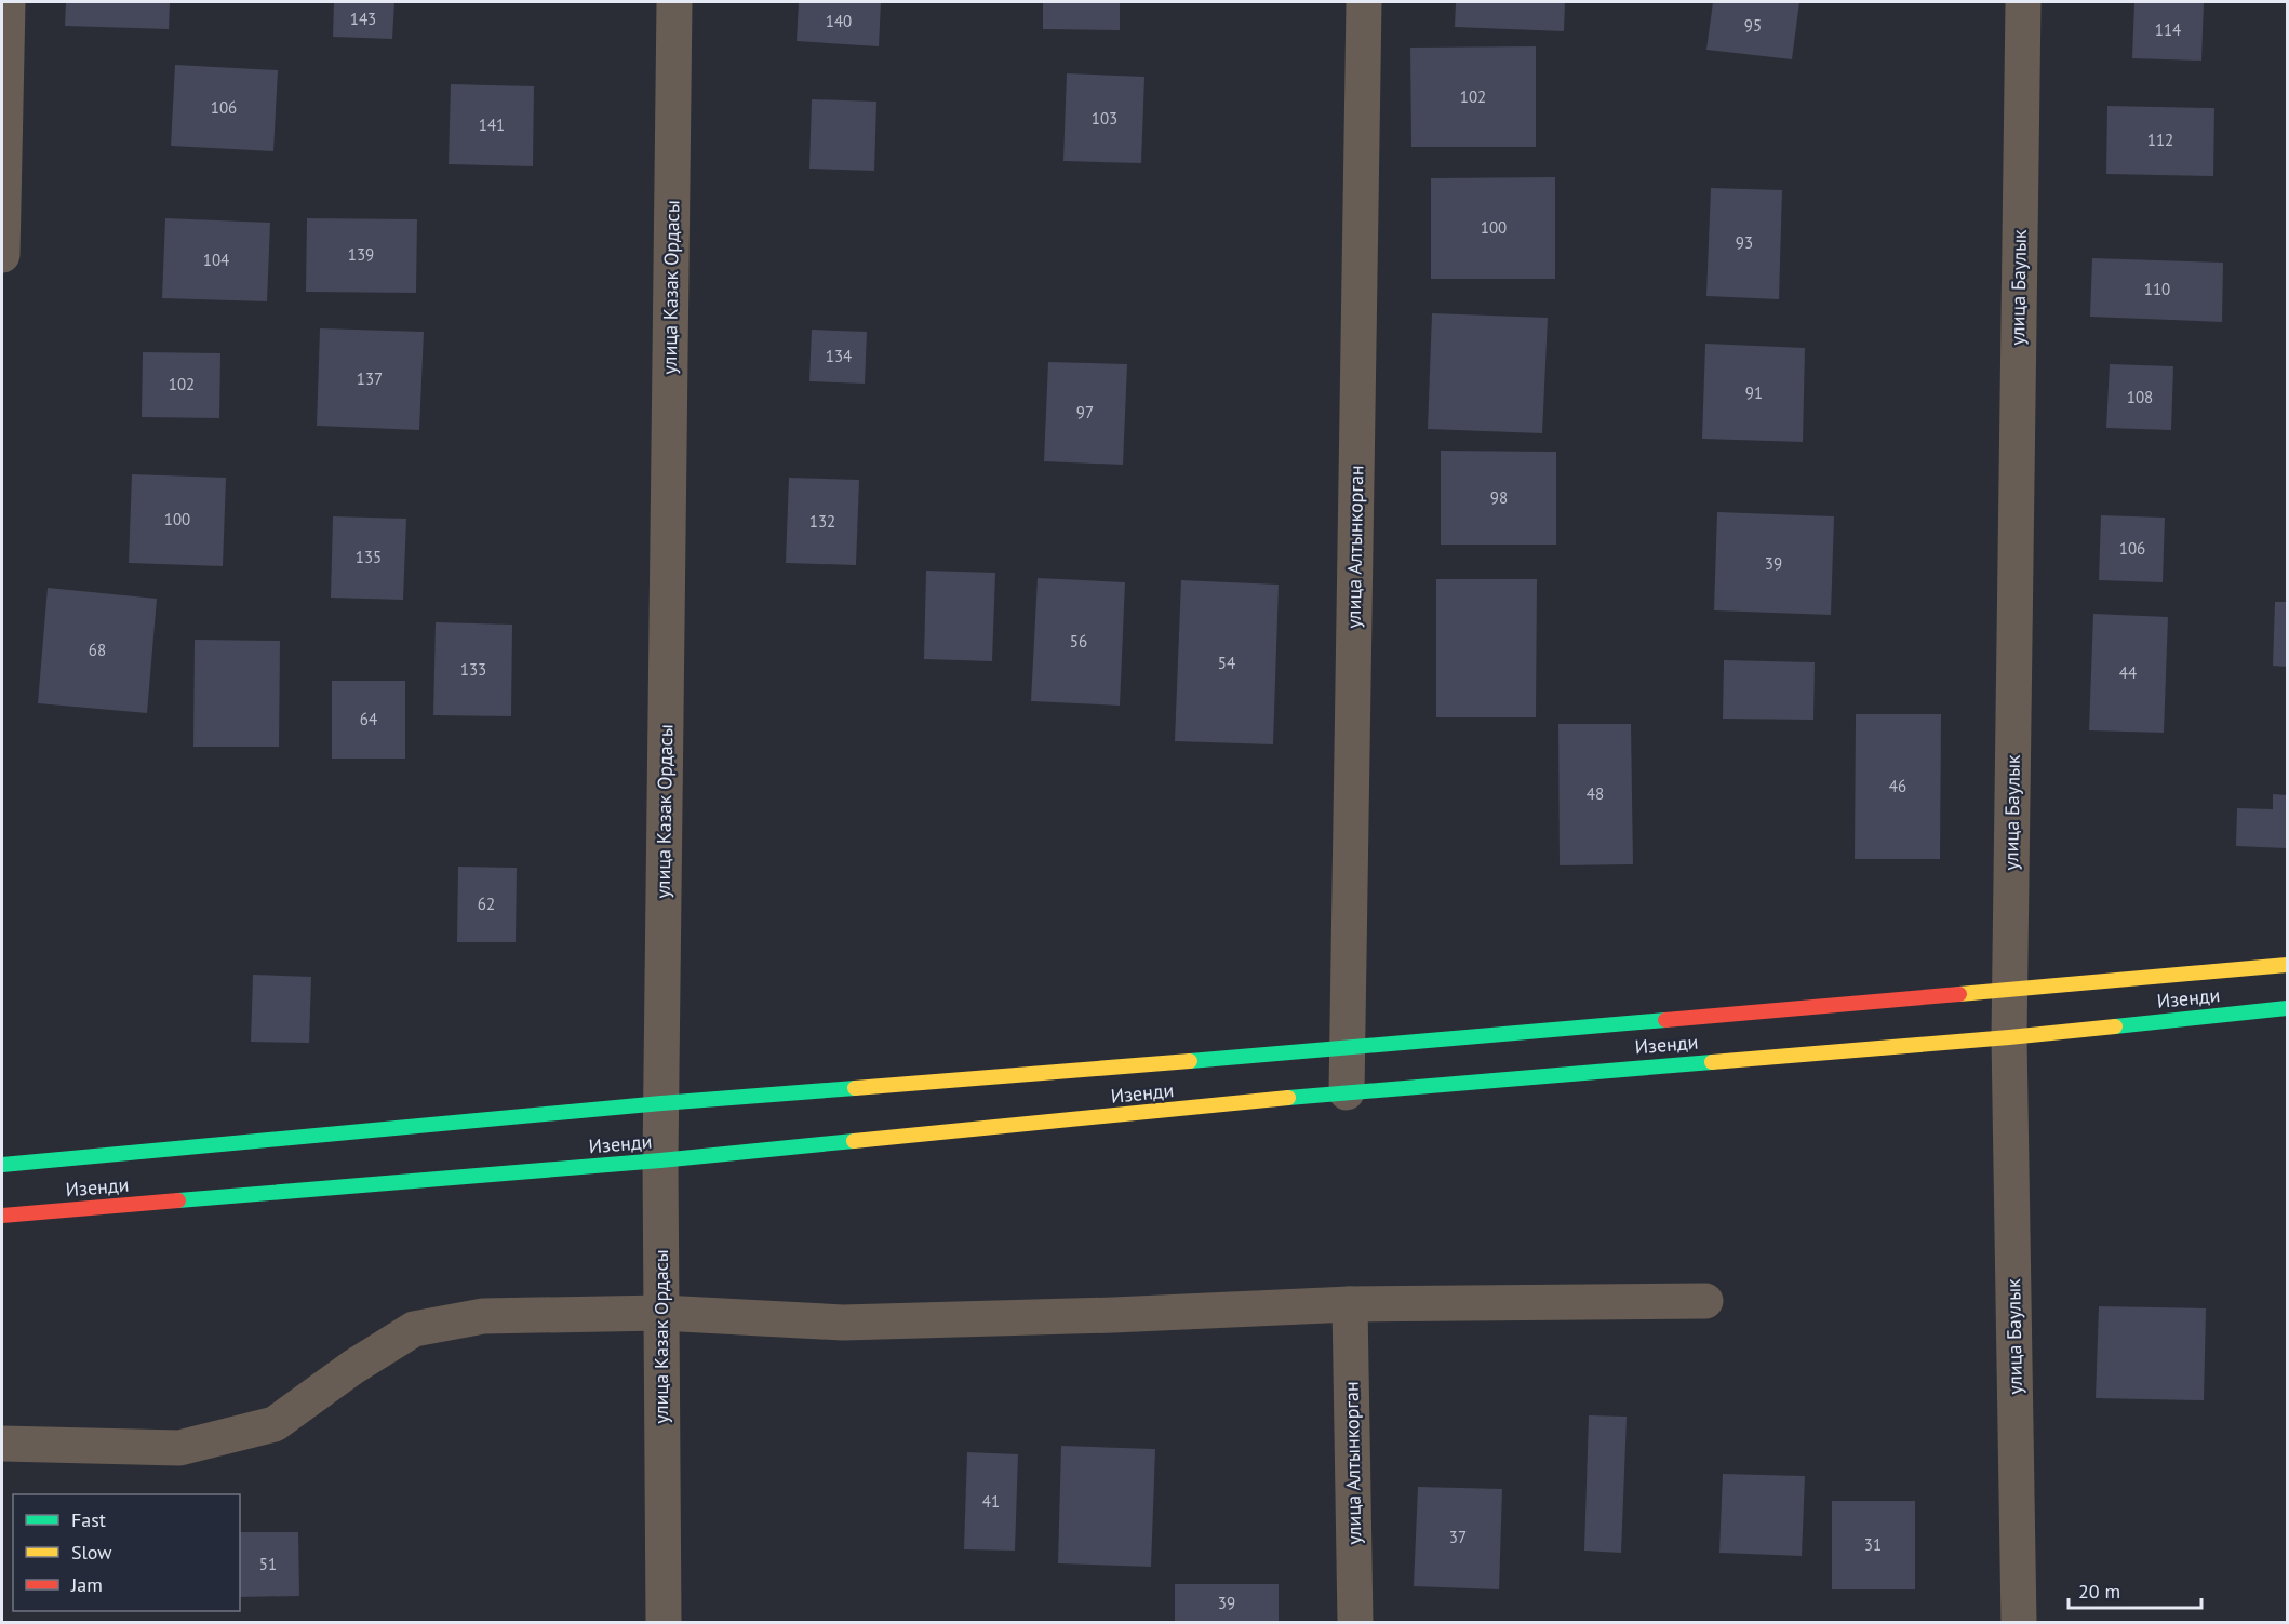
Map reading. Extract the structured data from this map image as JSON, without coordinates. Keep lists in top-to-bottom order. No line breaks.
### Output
{"streets":{"street":["улица Казак Ордасы","улица Баулык","улица Алтынкорган","Изенди"]},"crossings":[["улица Казак Ордасы","Изенди"],["улица Баулык","Изенди"],["улица Алтынкорган","Изенди"]],"house_numbers":["143","140","95","114","102","106","103","141","112","100","93","139","104","110","134","137","102","91","108","97","98","100","132","106","135","39","56","68","54","133","44","64","46","48","62","41","37","31","51","39"],"legend":["Fast","Slow","Jam"],"scale_bar":"20 m"}
